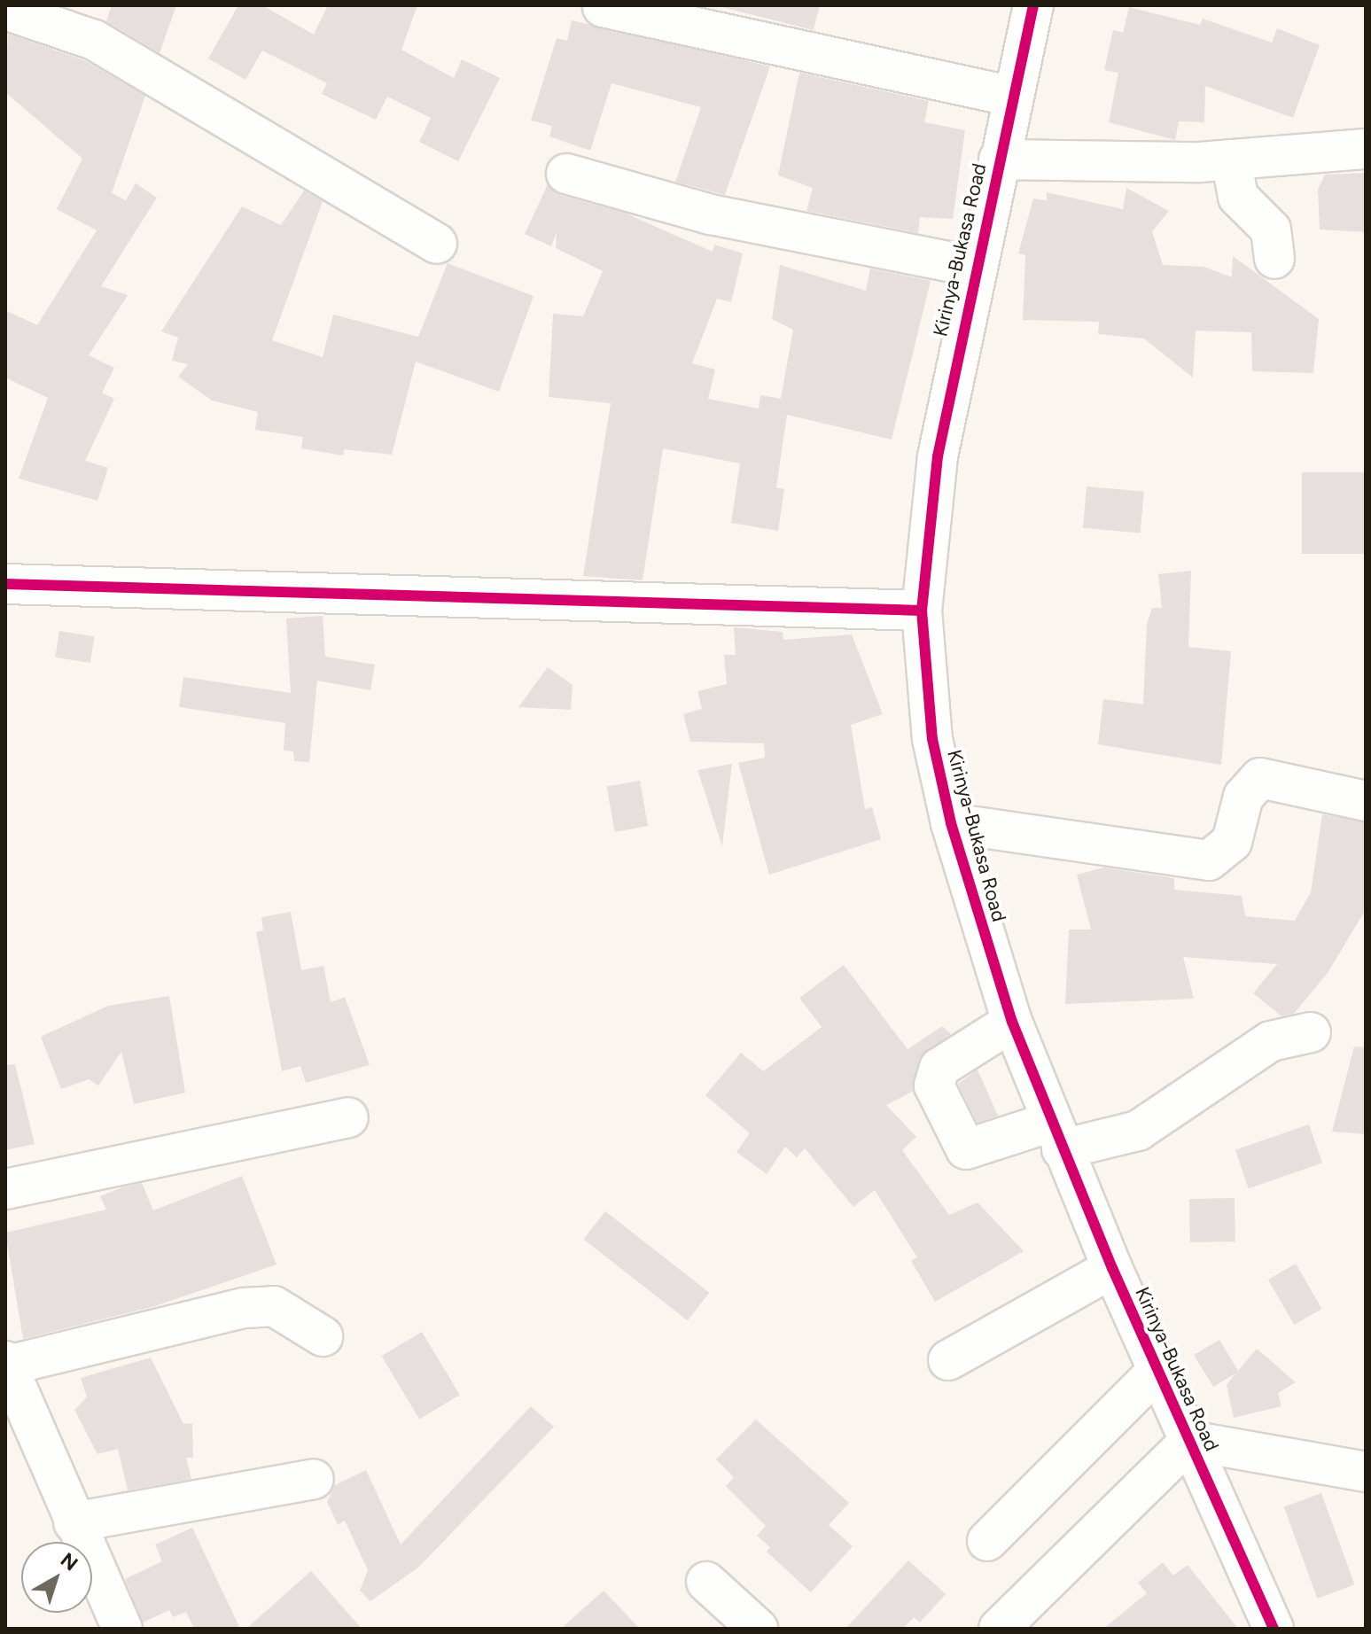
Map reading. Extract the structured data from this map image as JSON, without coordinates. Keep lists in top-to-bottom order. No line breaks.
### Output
{"streets":{"street":["Kirinya-Bukasa Road"]},"north":"top right"}
